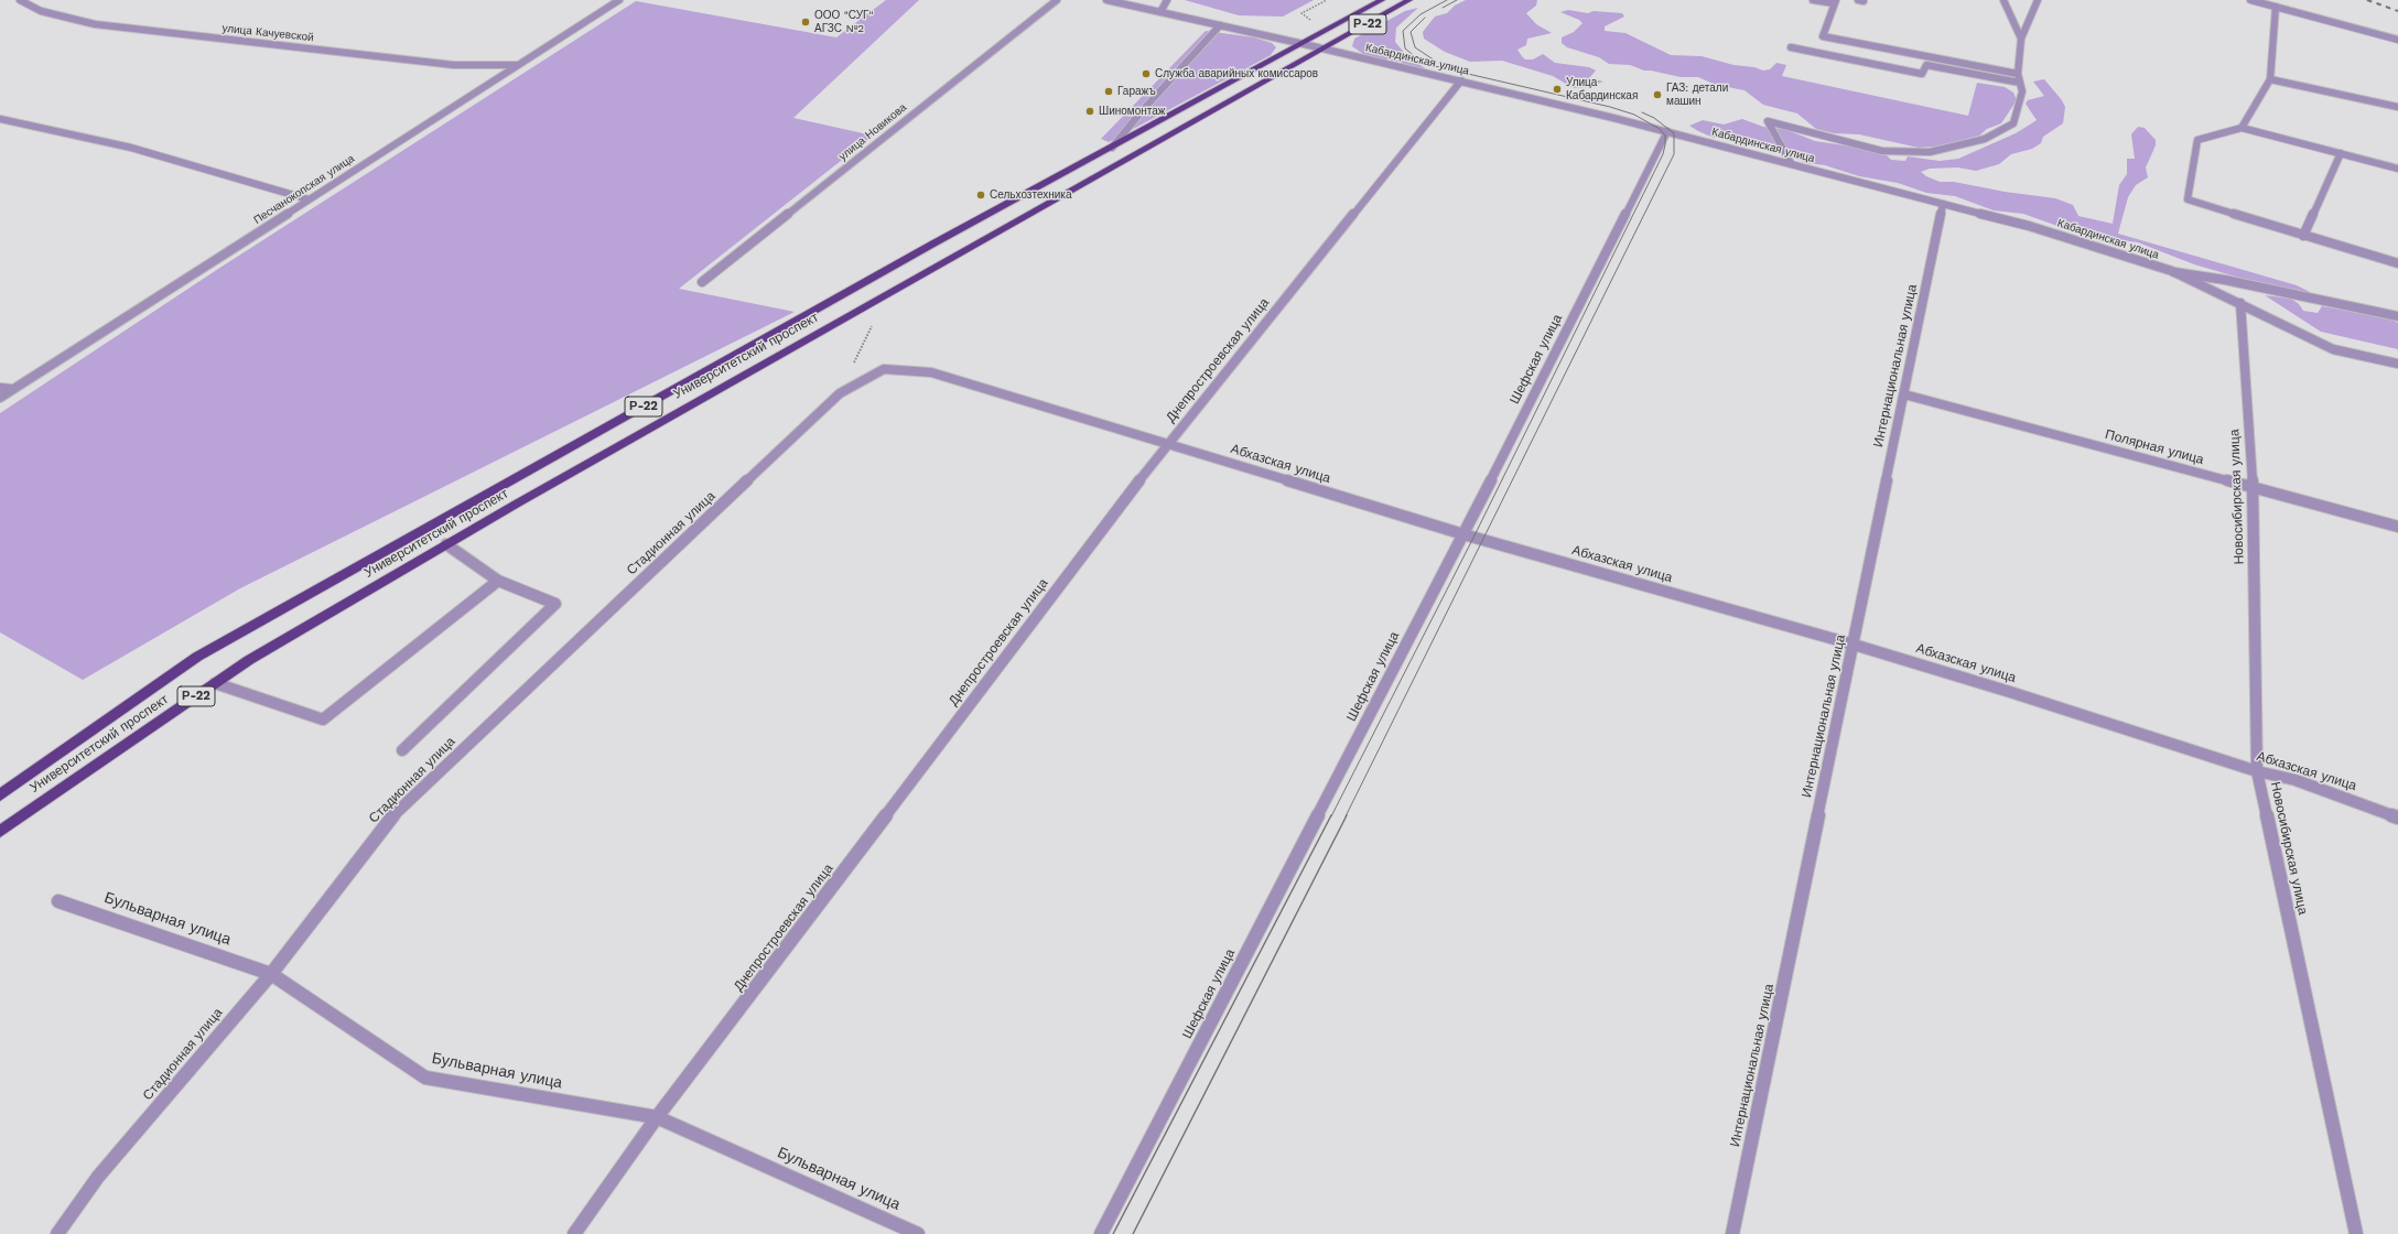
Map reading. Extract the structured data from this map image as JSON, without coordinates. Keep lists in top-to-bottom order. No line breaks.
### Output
{"streets":{"highway":["Р-22","Университетский проспект"],"street":["улица Качуевской","Кабардинская улица","улица Новикова","Песчанокопская улица","Шефская улица","Днепростроевская улица","Интернациональная улица","Полярная улица","Абхазская улица","Новосибирская улица","Стадионная улица","Бульварная улица"]},"crossings":[["улица Качуевской","Песчанокопская улица"],["Кабардинская улица","Университетский проспект"],["Кабардинская улица","Шефская улица"],["Кабардинская улица","Днепростроевская улица"],["Кабардинская улица","Интернациональная улица"],["Кабардинская улица","Новосибирская улица"],["Шефская улица","Абхазская улица"],["Днепростроевская улица","Абхазская улица"],["Днепростроевская улица","Бульварная улица"],["Интернациональная улица","Полярная улица"],["Интернациональная улица","Абхазская улица"],["Полярная улица","Новосибирская улица"],["Абхазская улица","Новосибирская улица"],["Абхазская улица","Стадионная улица"],["Стадионная улица","Бульварная улица"]],"places":["ООО \"СУГ\" АГЗС №2","Служба аварийных комиссаров","Улица Кабардинская","Гаражъ","ГАЗ: детали машин","Шиномонтаж","Сельхозтехника"]}
